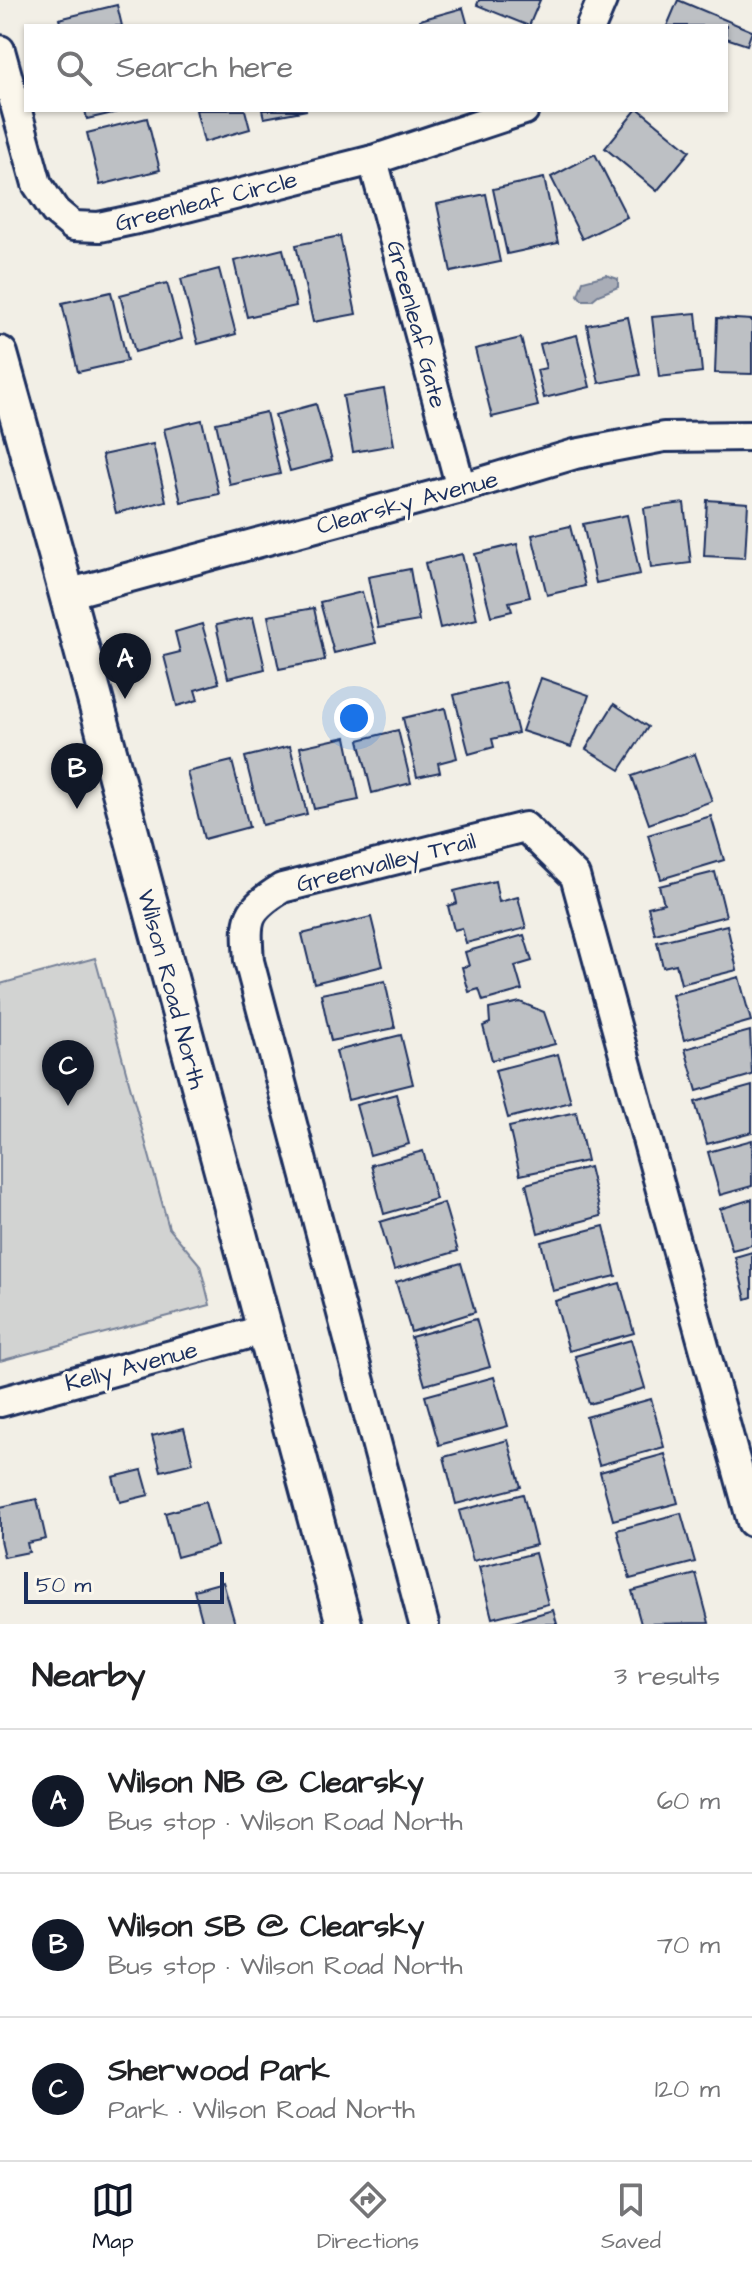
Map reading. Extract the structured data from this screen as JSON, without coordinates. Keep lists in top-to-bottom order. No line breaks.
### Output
{"streets":{"street":["Greenleaf Circle","Greenleaf Gate","Clearsky Avenue","Greenvalley Trail","Wilson Road North","Kelly Avenue"]},"crossings":[["Greenleaf Circle","Greenleaf Gate"],["Greenleaf Gate","Clearsky Avenue"],["Clearsky Avenue","Wilson Road North"],["Wilson Road North","Kelly Avenue"]],"scale_bar":"50 m","page":{"search":"Search here","pins":["A","B","C"],"scale":"50 m","heading":["Nearby","3 results"],"list":[{"mark":"A","name":"Wilson NB @ Clearsky","note":"Bus stop · Wilson Road North","value":"60 m"},{"mark":"B","name":"Wilson SB @ Clearsky","note":"Bus stop · Wilson Road North","value":"70 m"},{"mark":"C","name":"Sherwood Park","note":"Park · Wilson Road North","value":"120 m"}],"nav":["Map","Directions","Saved"]}}
